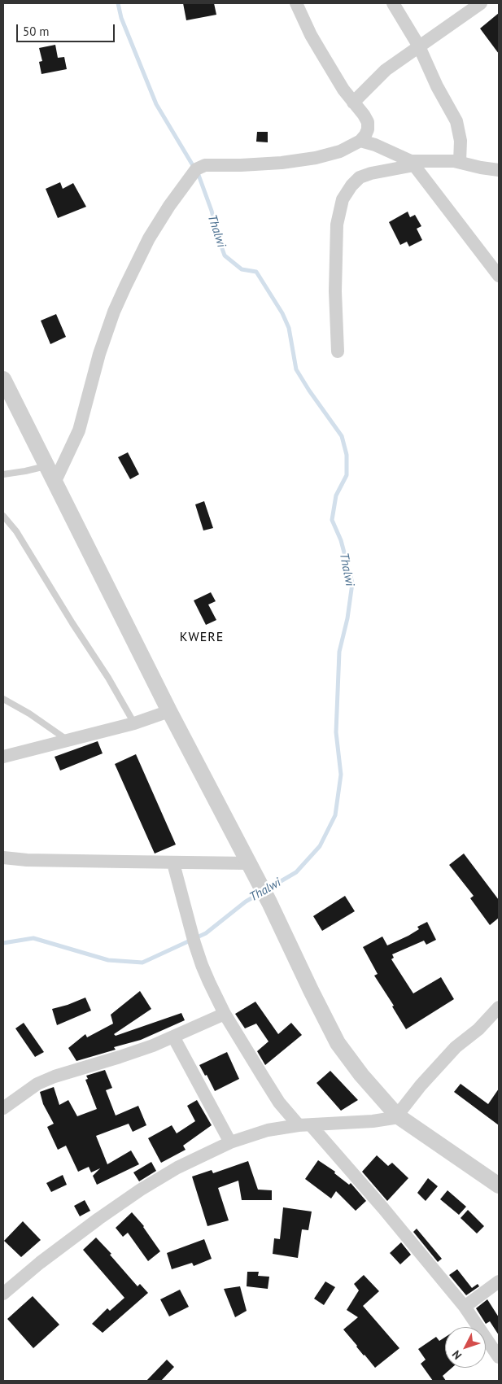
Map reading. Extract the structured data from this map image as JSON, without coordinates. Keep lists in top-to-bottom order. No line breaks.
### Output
{"districts":["KWERE"],"water":["Thalwi"],"scale_bar":"50 m","north":"bottom left"}
